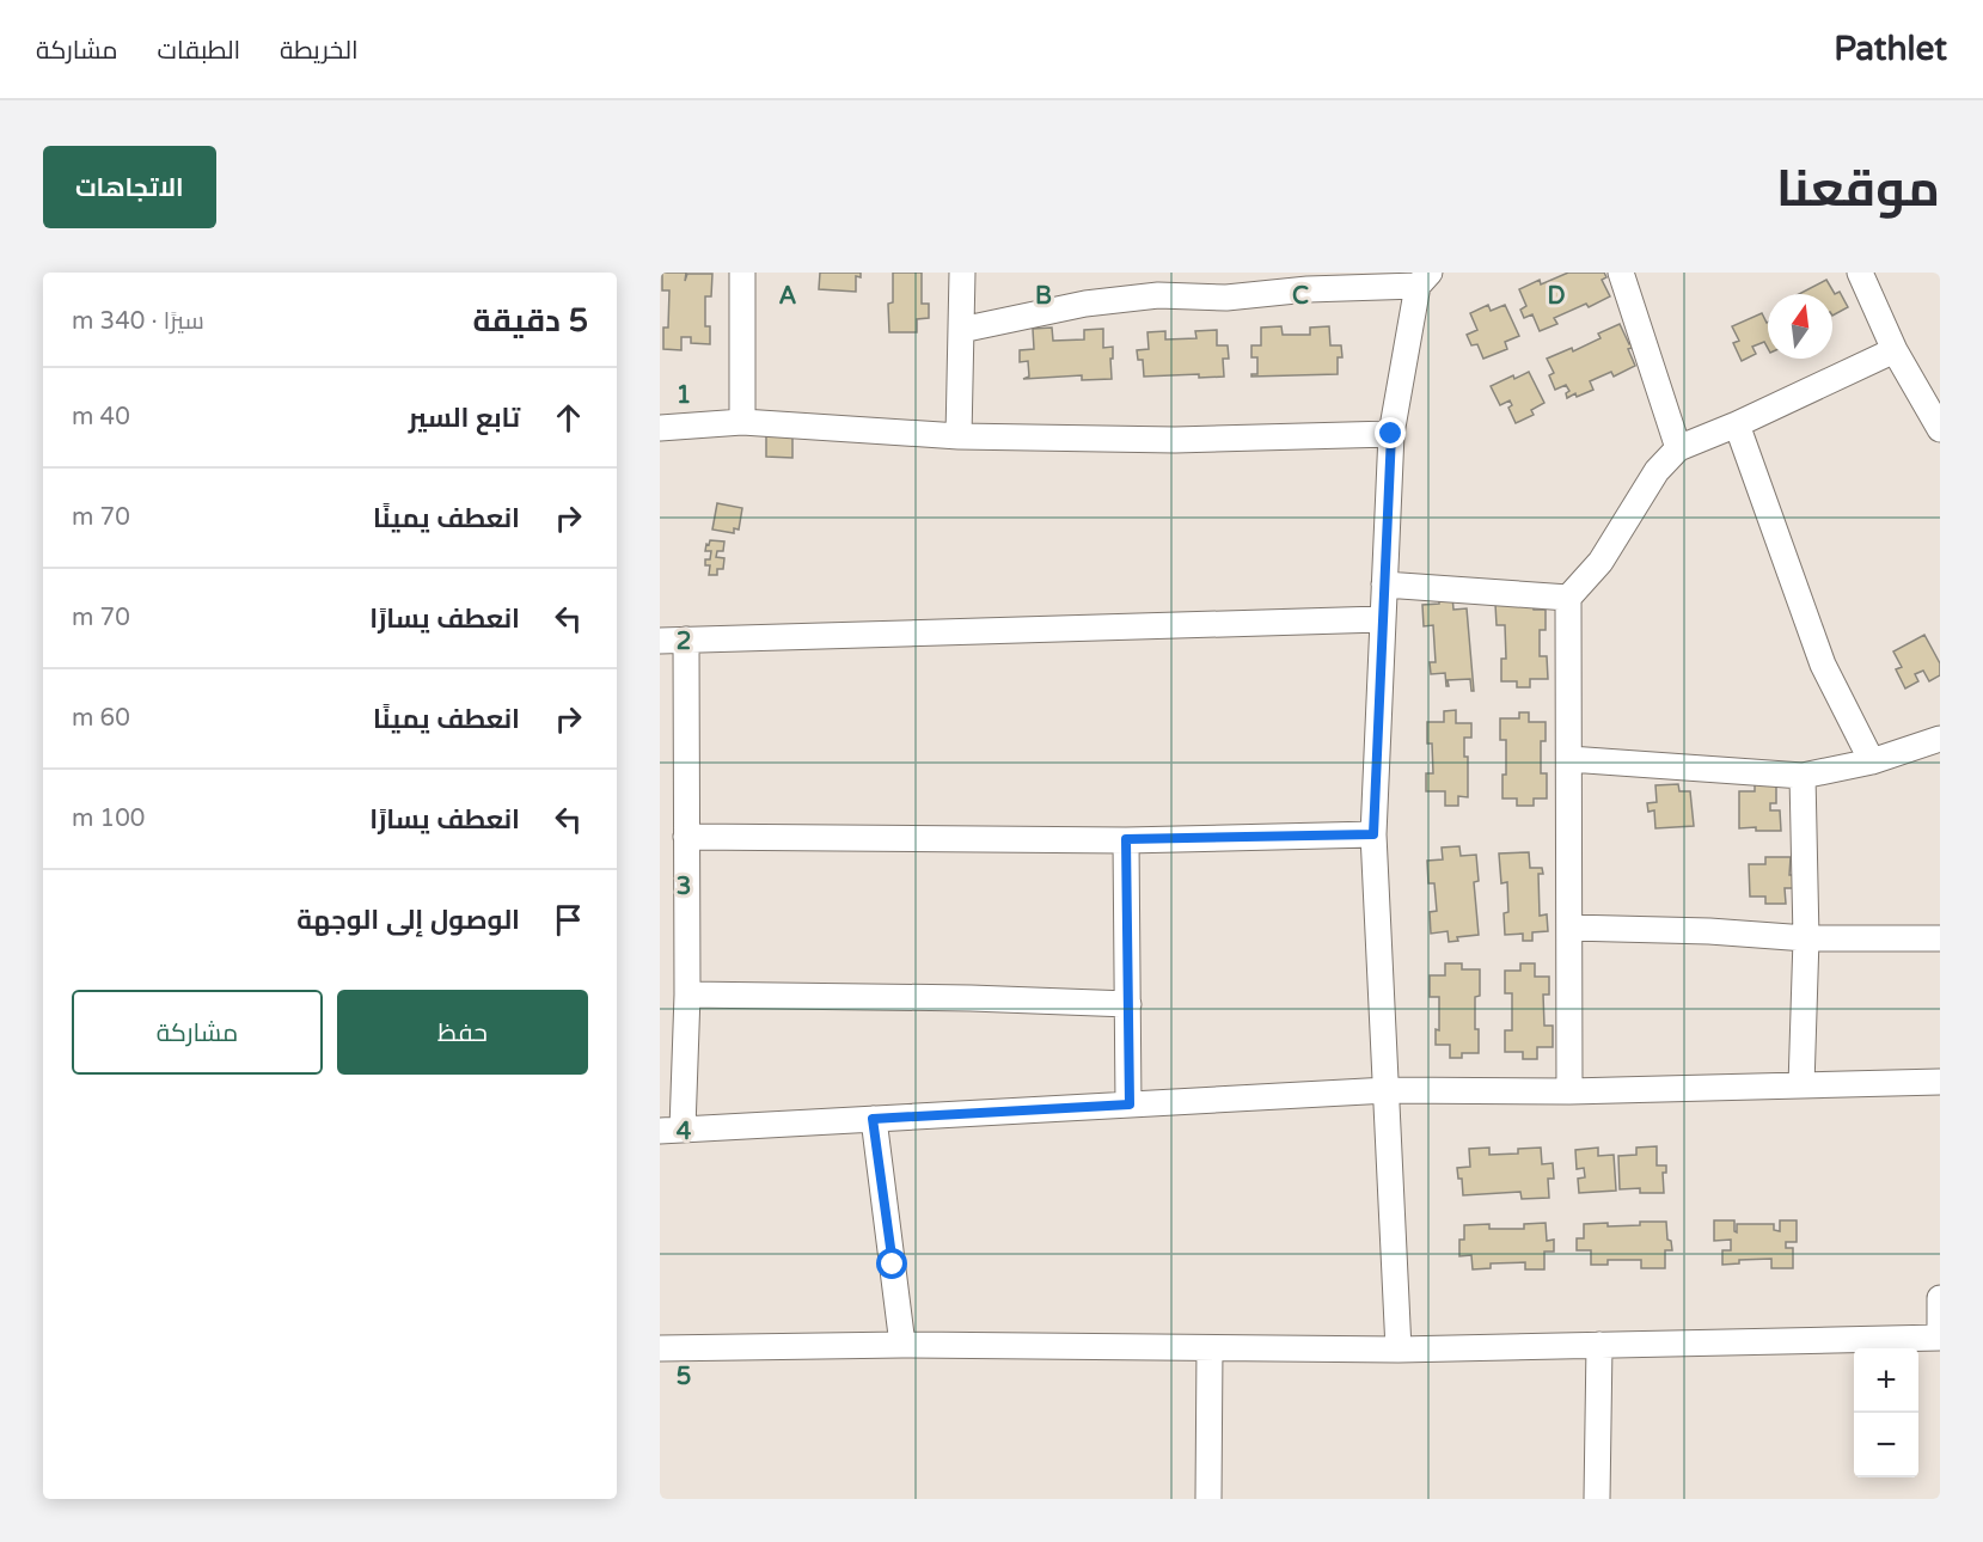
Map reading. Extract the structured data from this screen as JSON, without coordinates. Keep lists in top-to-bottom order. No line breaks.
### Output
{"north":"top","page":{"header":"Pathlet","nav":["الخريطة","الطبقات","مشاركة"],"title":"موقعنا","buttons":["الاتجاهات",["حفظ","مشاركة"]],"heading":["5 دقيقة","سيرًا · 340 m"],"list":[["تابع السير","40 m"],["انعطف يمينًا","70 m"],["انعطف يسارًا","70 m"],["انعطف يمينًا","60 m"],["انعطف يسارًا","100 m"],"الوصول إلى الوجهة"],"map_buttons":["+","−"]},"grid":{"columns":["A","B","C","D"],"rows":["1","2","3","4","5"]}}
